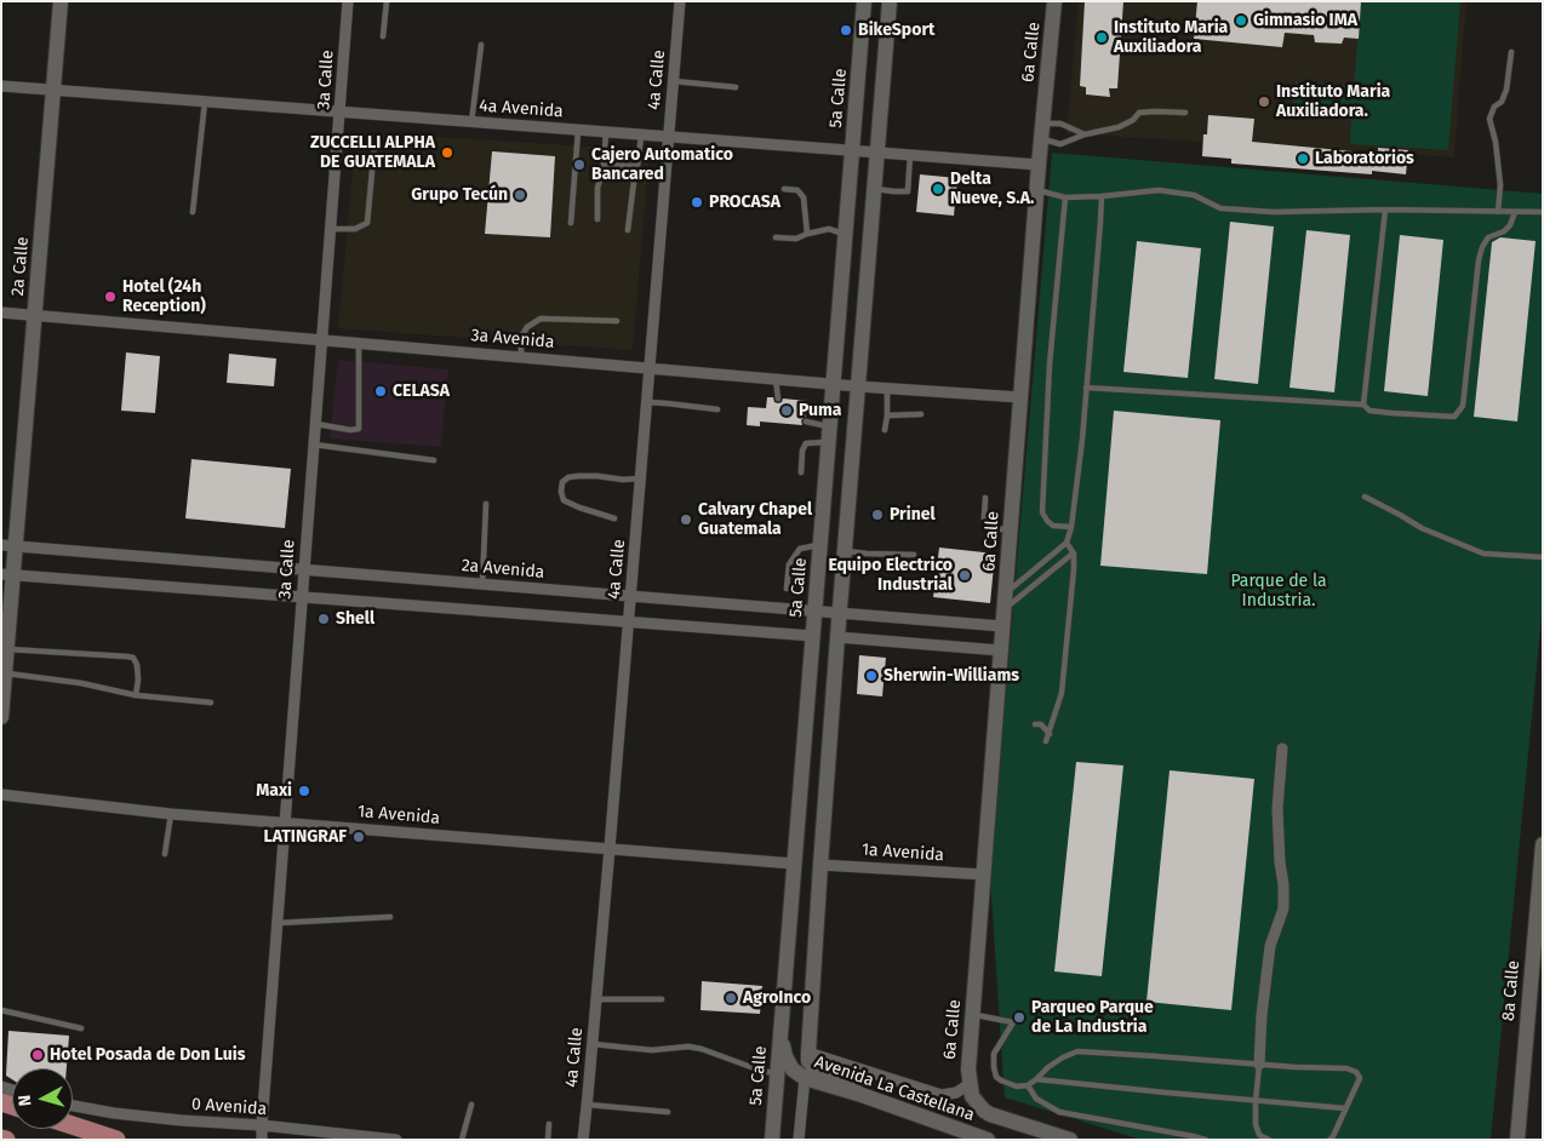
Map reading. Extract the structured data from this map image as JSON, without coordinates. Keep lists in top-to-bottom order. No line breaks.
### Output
{"streets":{"main road":["6a Calle","5a Calle","2a Calle","8a Calle","Avenida La Castellana"],"street":["3a Calle","4a Calle","4a Avenida","3a Avenida","2a Avenida","1a Avenida","0 Avenida"]},"crossings":[["6a Calle","4a Avenida"],["6a Calle","3a Avenida"],["6a Calle","2a Avenida"],["6a Calle","1a Avenida"],["6a Calle","Avenida La Castellana"],["3a Calle","4a Avenida"],["3a Calle","3a Avenida"],["3a Calle","2a Avenida"],["3a Calle","1a Avenida"],["3a Calle","0 Avenida"],["4a Calle","4a Avenida"],["4a Calle","3a Avenida"],["4a Calle","2a Avenida"],["4a Calle","1a Avenida"],["5a Calle","4a Avenida"],["5a Calle","3a Avenida"],["5a Calle","2a Avenida"],["5a Calle","1a Avenida"],["5a Calle","Avenida La Castellana"],["4a Avenida","2a Calle"],["2a Calle","3a Avenida"],["2a Calle","2a Avenida"]],"parks":["Parque de la Industria."],"places":["Gimnasio IMA","BikeSport","Instituto Maria Auxiliadora","Instituto Maria Auxiliadora.","ZUCCELLI ALPHA DE GUATEMALA","Laboratorios","Cajero Automatico Bancared","Delta Nueve, S.A.","Grupo Tecún","PROCASA","Hotel (24h Reception)","CELASA","Puma","Prinel","Calvary Chapel Guatemala","Equipo Electrico Industrial","Shell","Sherwin-Williams","Maxi","LATINGRAF","AgroInco","Parqueo Parque de La Industria","Hotel Posada de Don Luis"],"north":"left"}
